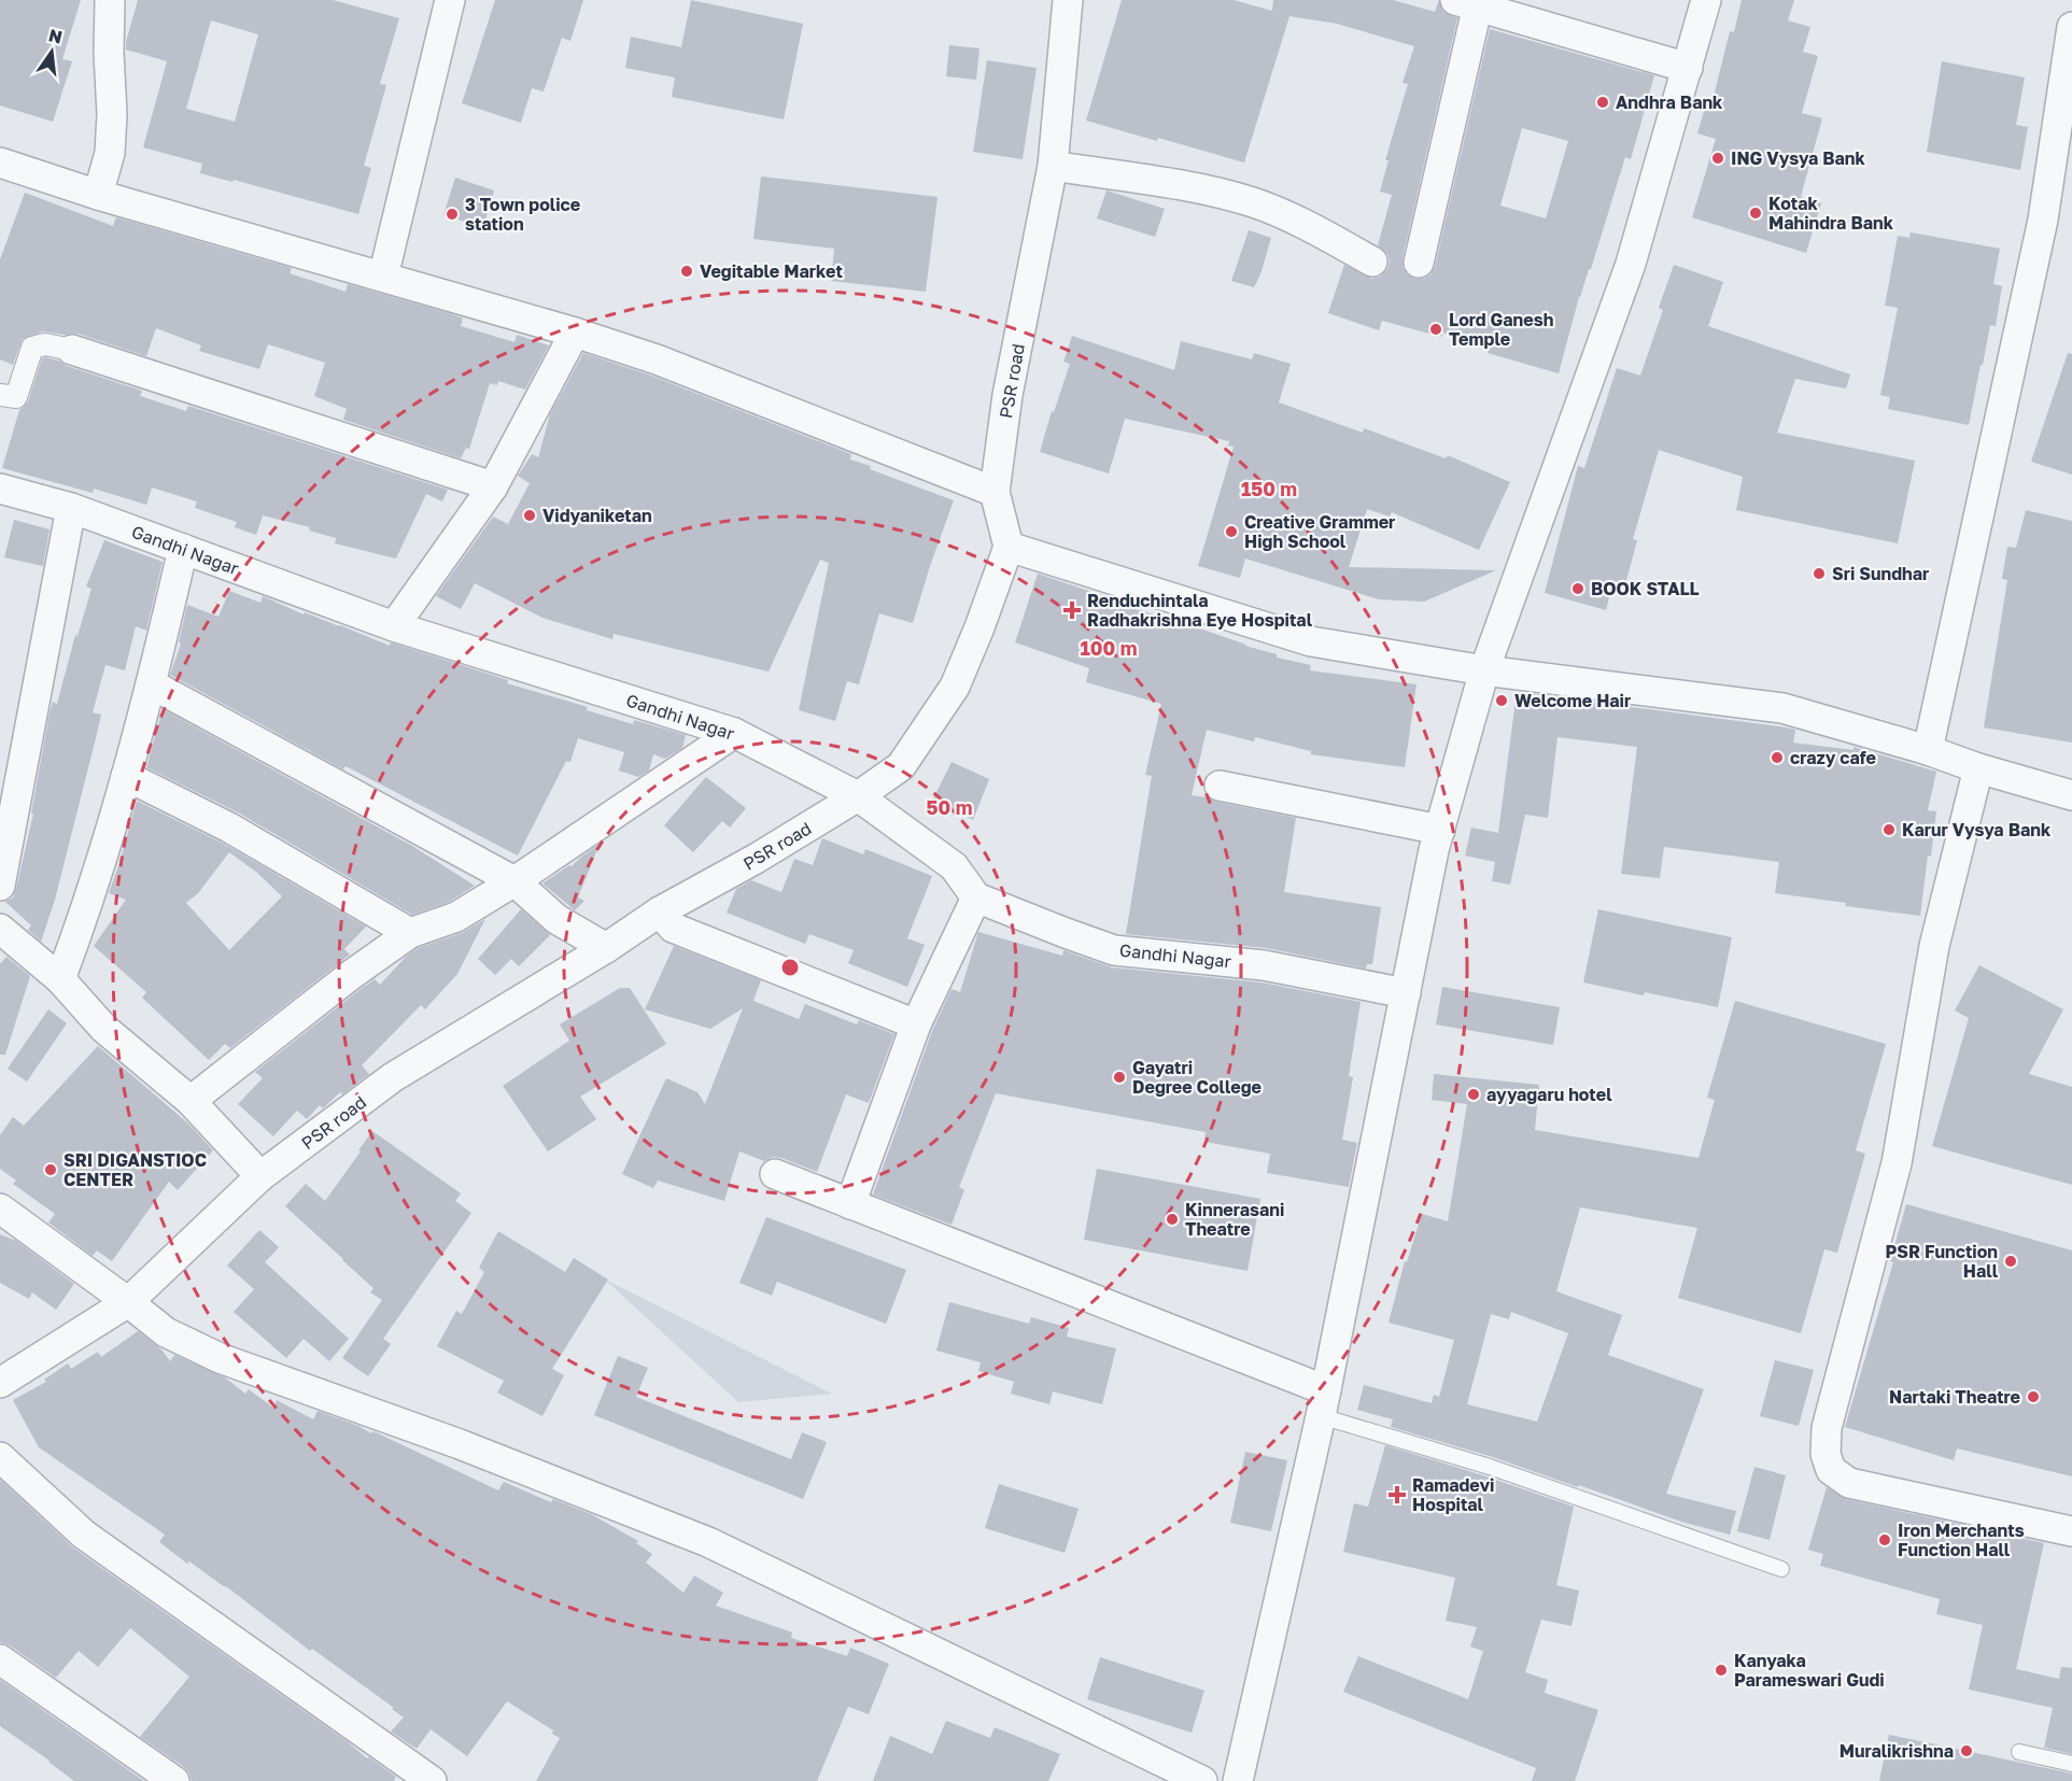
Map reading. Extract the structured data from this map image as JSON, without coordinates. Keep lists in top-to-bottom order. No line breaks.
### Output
{"streets":{"street":["PSR road","Gandhi Nagar"]},"crossings":[["PSR road","Gandhi Nagar"]],"places":{"other":["Andhra Bank","ING Vysya Bank","Kotak Mahindra Bank","3 Town police station","Vegitable Market","Lord Ganesh Temple","Vidyaniketan","Creative Grammer High School","Sri Sundhar","BOOK STALL","Welcome Hair","crazy cafe","Karur Vysya Bank","Gayatri Degree College","ayyagaru hotel","SRI DIGANSTIOC CENTER","Kinnerasani Theatre","PSR Function Hall","Nartaki Theatre","Iron Merchants Function Hall","Kanyaka Parameswari Gudi","Muralikrishna"],"health":["Renduchintala Radhakrishna Eye Hospital","Ramadevi Hospital"]},"north":"top","rings":["150 m","100 m","50 m"]}
